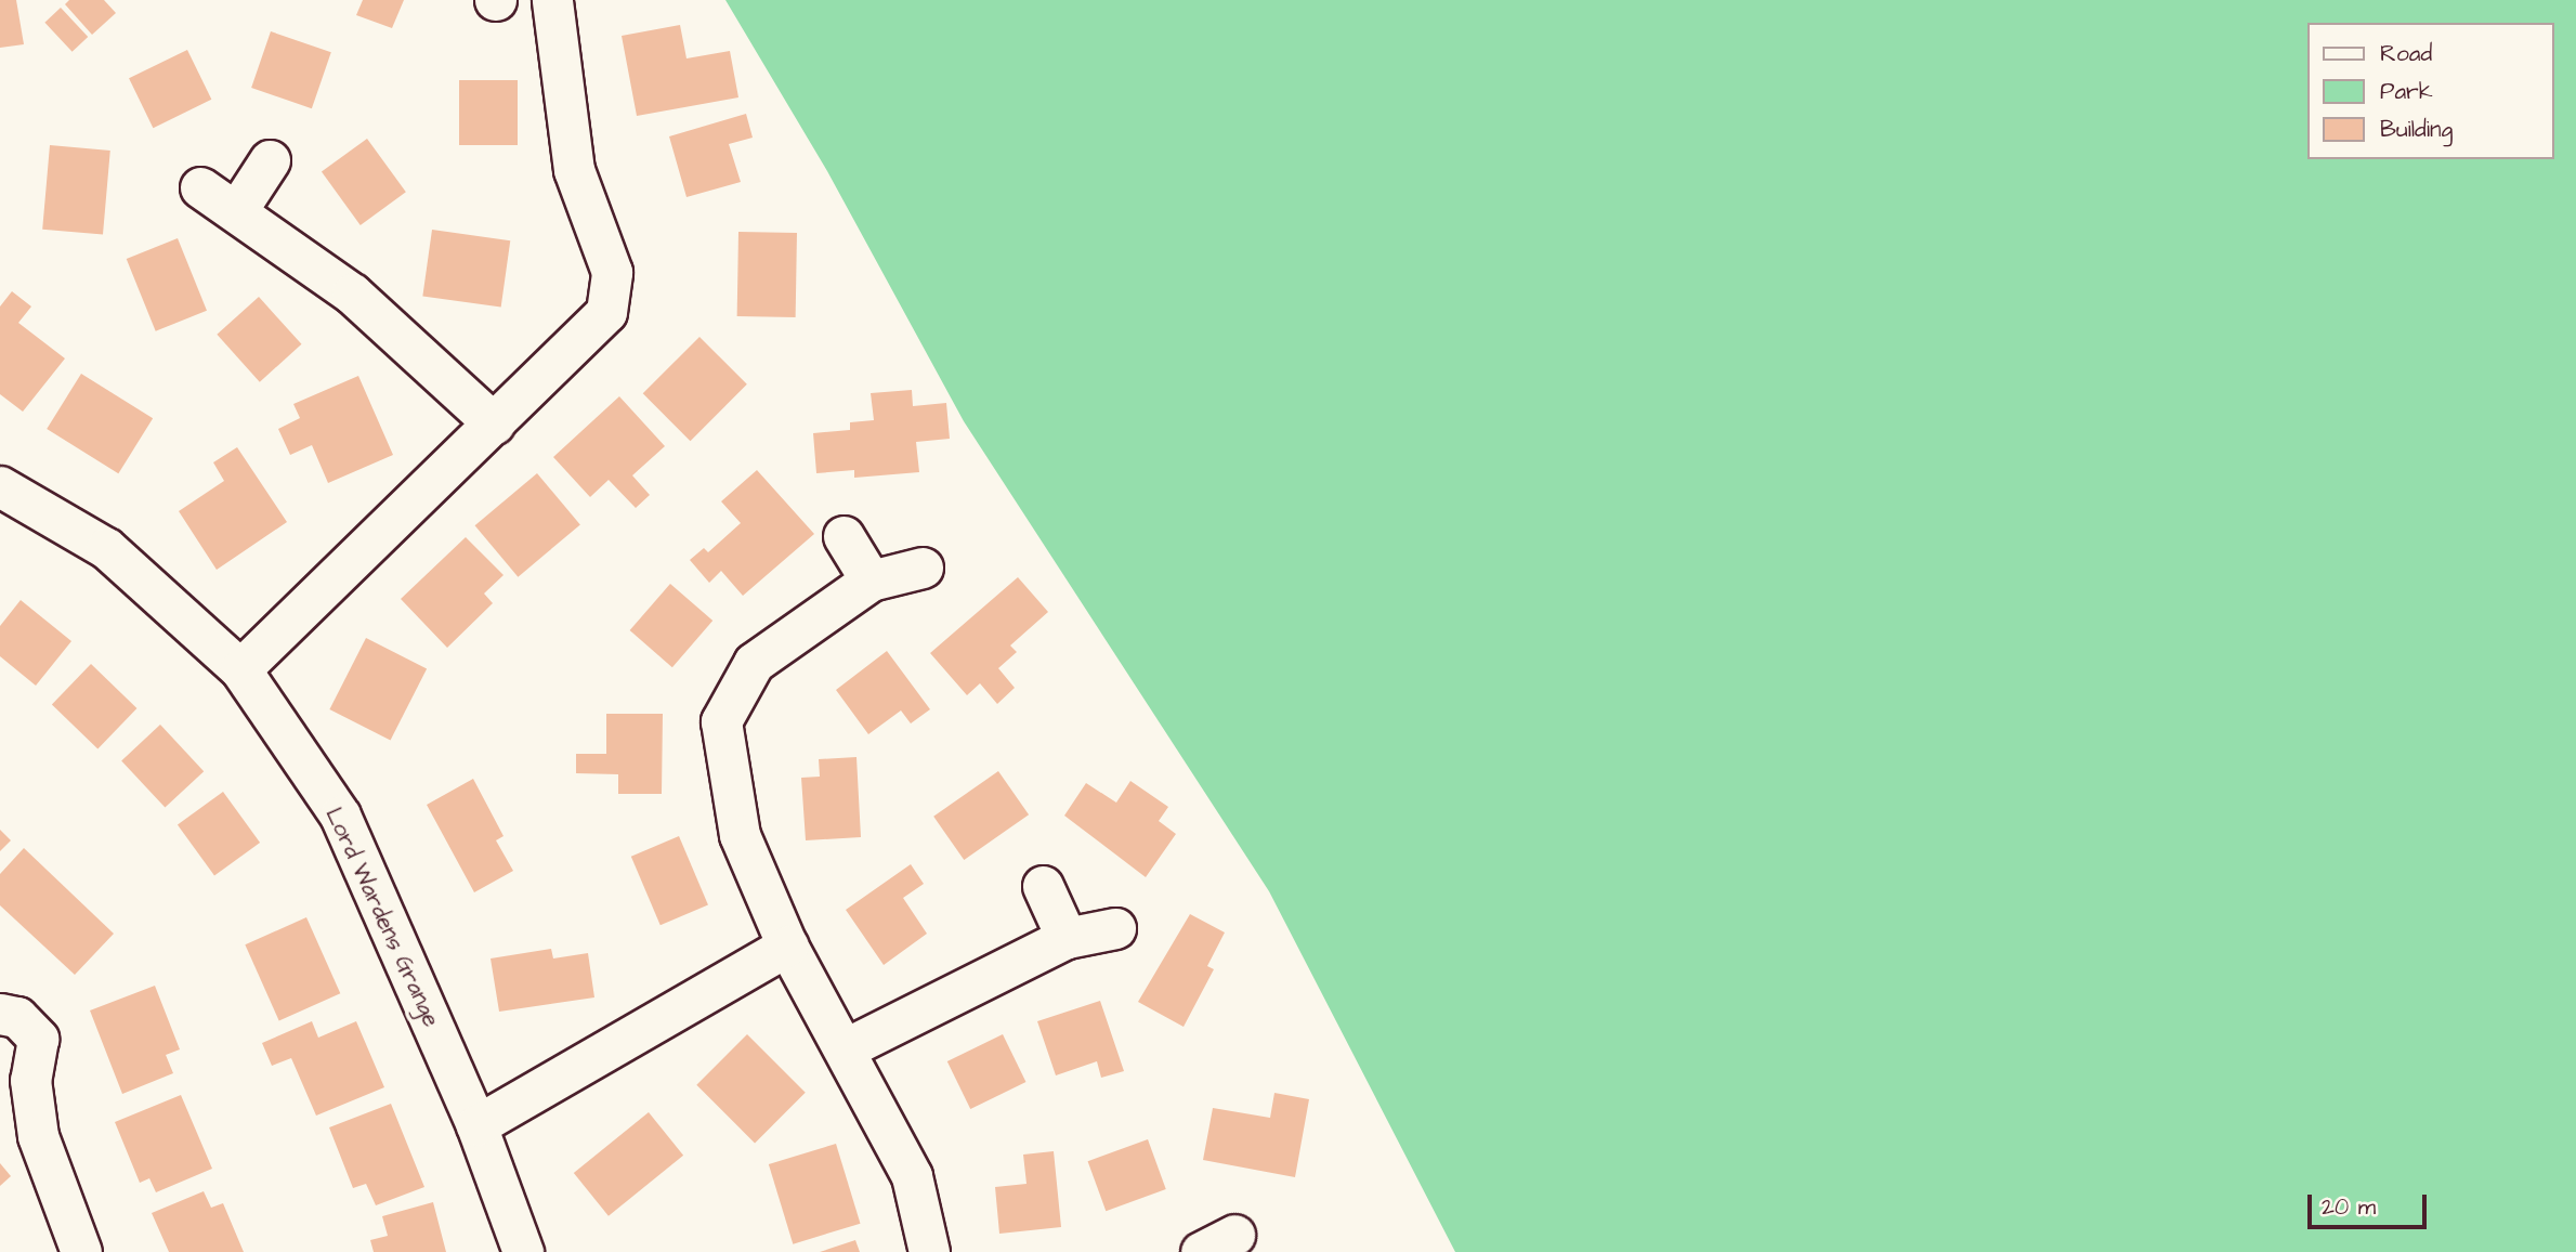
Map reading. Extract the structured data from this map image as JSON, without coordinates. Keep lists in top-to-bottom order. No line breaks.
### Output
{"streets":{"street":["Lord Wardens Grange"]},"legend":["Road","Park","Building"],"scale_bar":"20 m"}
